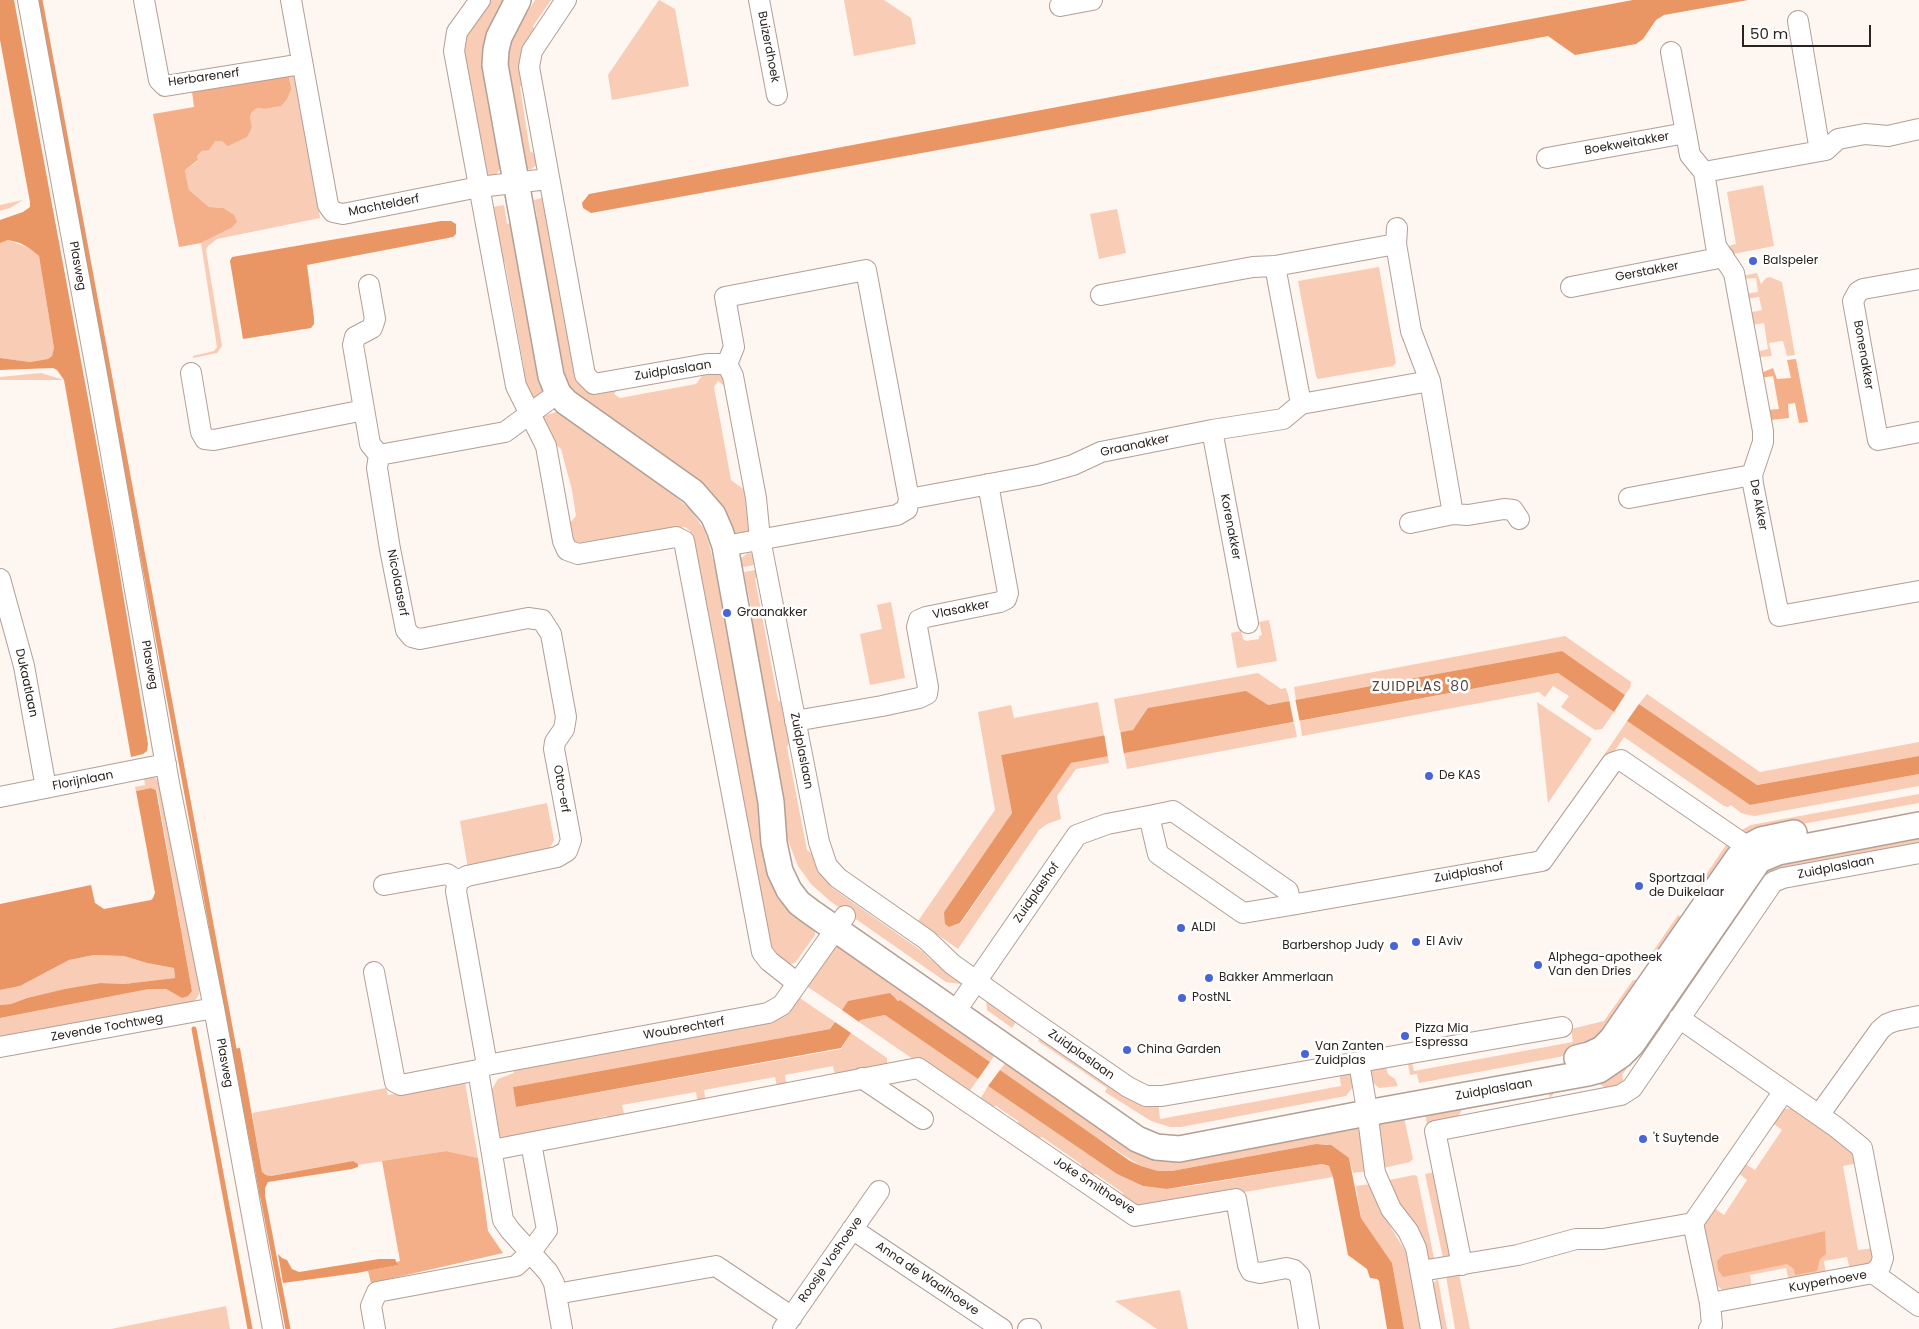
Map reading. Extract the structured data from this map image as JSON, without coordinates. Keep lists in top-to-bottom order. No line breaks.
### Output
{"streets":{"street":["Buizerdhoek","Herbarenerf","Boekweitakker","Machtelderf","Plasweg","Gerstakker","Bonenakker","Zuidplaslaan","Graanakker","De Akker","Korenakker","Nicolaaserf","Vlasakker","Dukaatlaan","Florijnlaan","Otto-erf","Zuidplashof","Zevende Tochtweg","Woubrechterf","Joke Smithoeve","Roosje Voshoeve","Anna de Waalhoeve","Kuyperhoeve"]},"crossings":[["Herbarenerf","Machtelderf"],["Boekweitakker","De Akker"],["Machtelderf","Zuidplaslaan"],["Plasweg","Florijnlaan"],["Plasweg","Zevende Tochtweg"],["Gerstakker","De Akker"],["Zuidplaslaan","Vlasakker"],["Zuidplaslaan","Zuidplashof"],["Zuidplaslaan","Woubrechterf"],["Zuidplaslaan","Kuyperhoeve"],["Graanakker","Korenakker"],["Graanakker","Vlasakker"],["Nicolaaserf","Otto-erf"],["Dukaatlaan","Florijnlaan"],["Roosje Voshoeve","Anna de Waalhoeve"]],"districts":["ZUIDPLAS '80"],"places":["Balspeler","Graanakker","De KAS","Sportzaal de Duikelaar","ALDI","El Aviv","Barbershop Judy","Alphega-apotheek Van den Dries","Bakker Ammerlaan","PostNL","Pizza Mia Espressa","China Garden","Van Zanten Zuidplas","'t Suytende"],"scale_bar":"50 m"}
